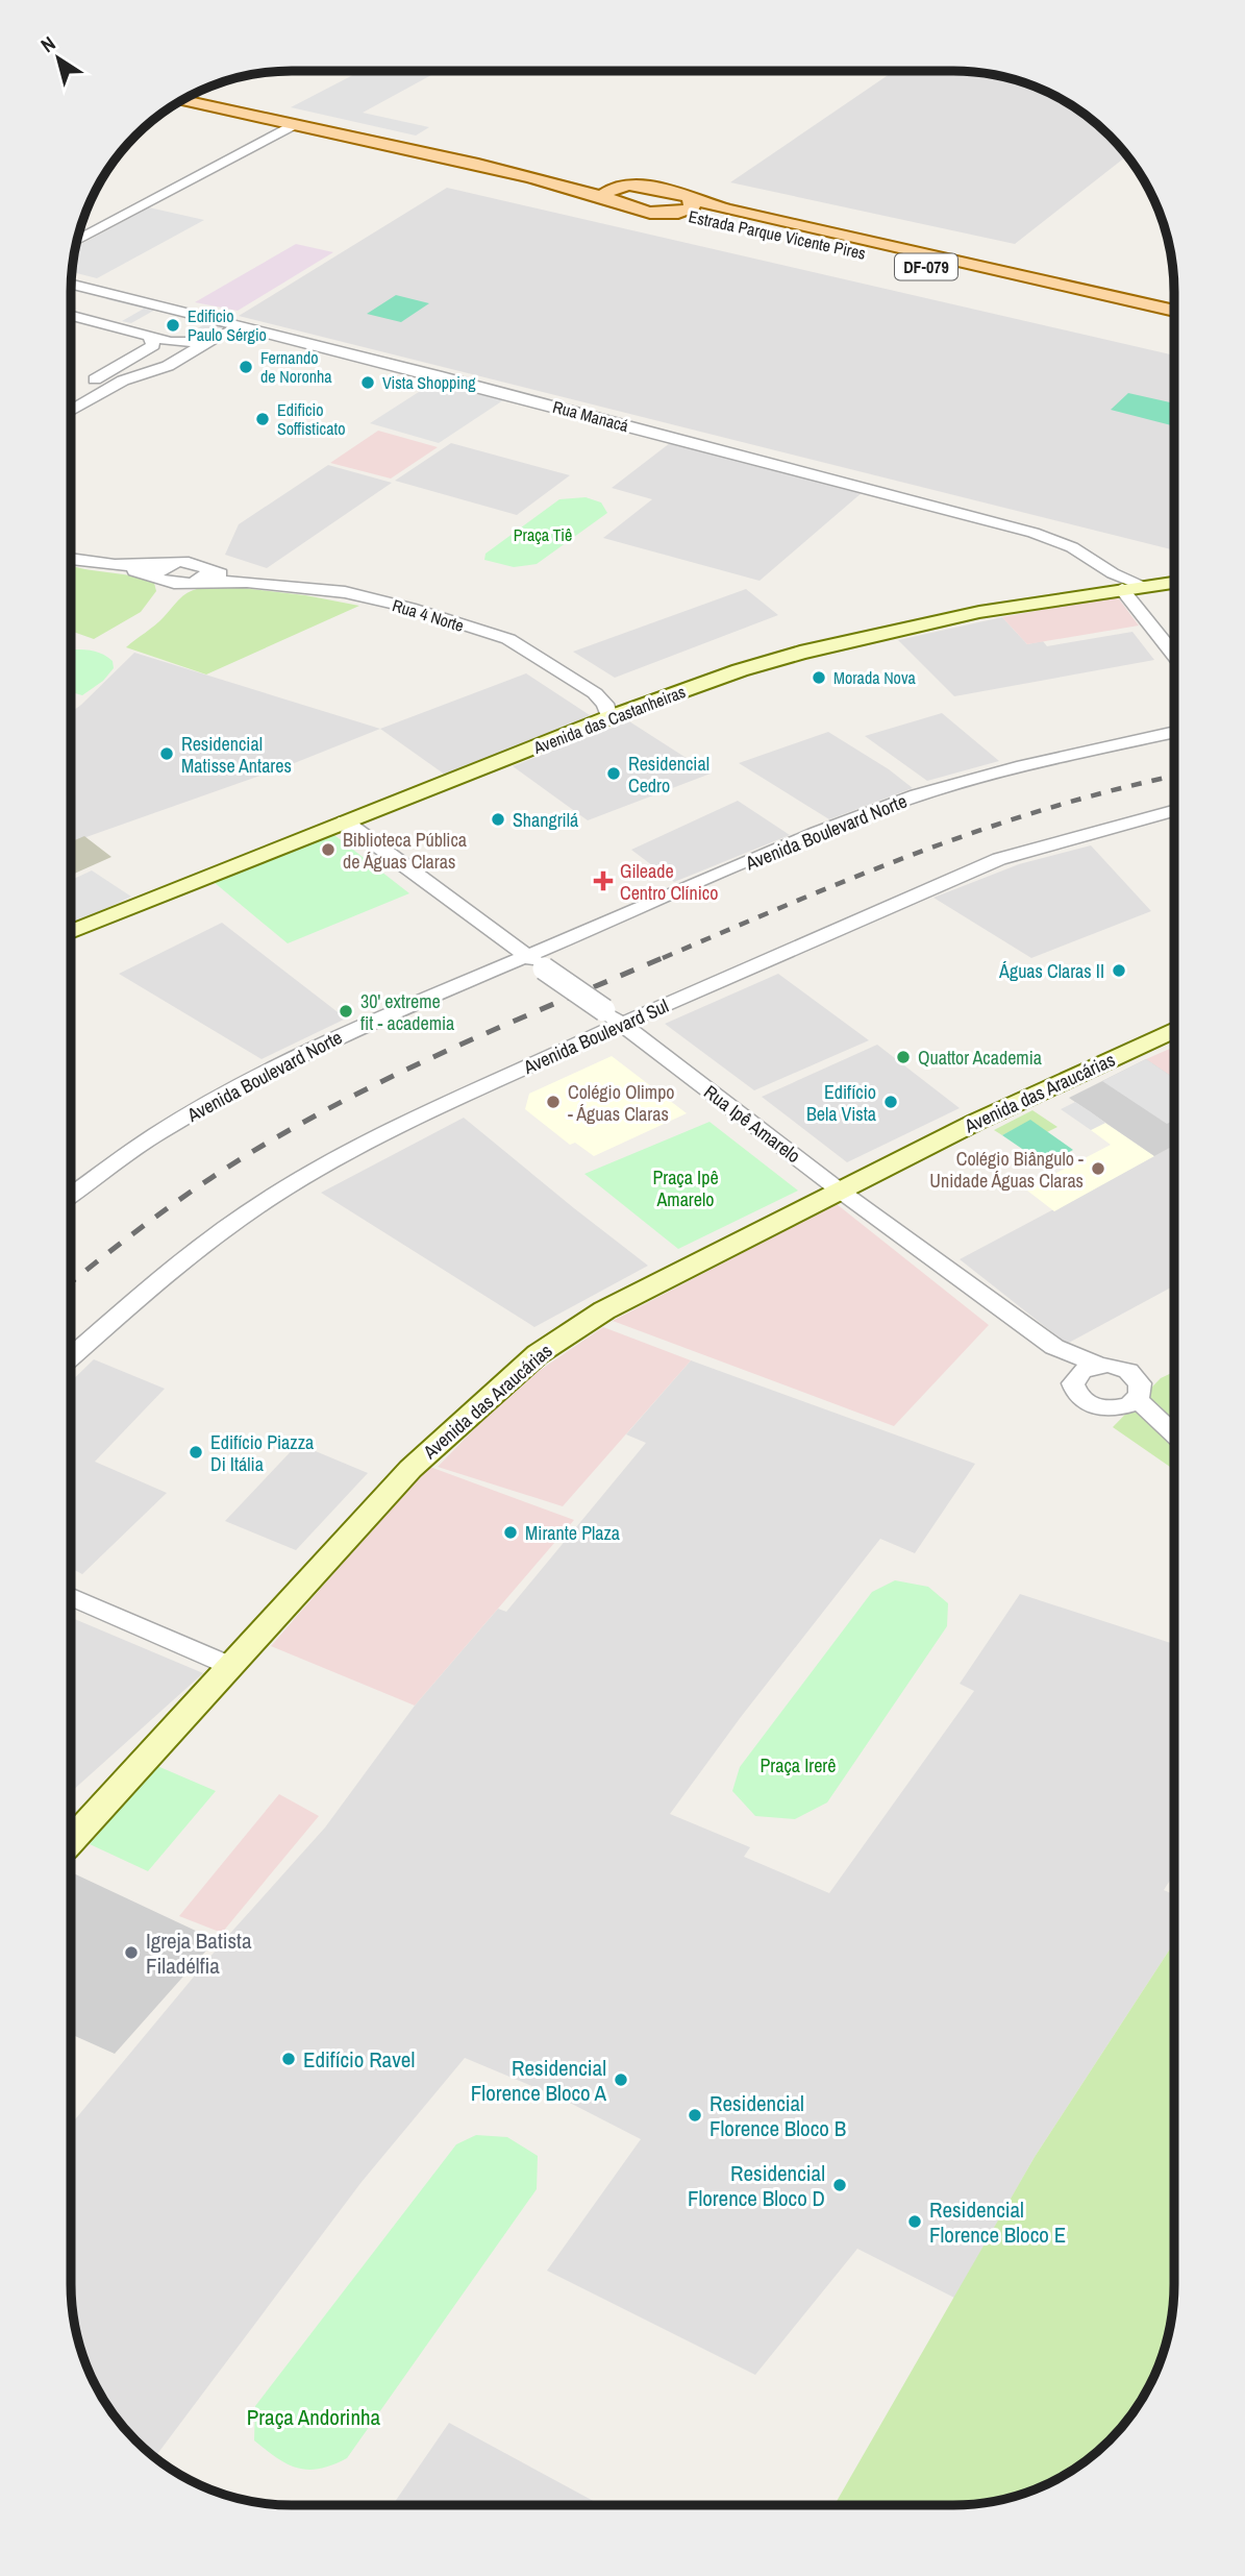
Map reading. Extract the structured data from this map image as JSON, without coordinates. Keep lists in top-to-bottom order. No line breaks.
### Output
{"streets":{"main road":["Estrada Parque Vicente Pires","DF-079","Avenida das Castanheiras","Avenida das Araucárias"],"street":["Rua Manacá","Rua 4 Norte","Avenida Boulevard Norte","Avenida Boulevard Sul","Rua Ipê Amarelo"]},"crossings":[["Estrada Parque Vicente Pires","DF-079"],["Rua Manacá","Avenida das Castanheiras"],["Rua 4 Norte","Avenida das Castanheiras"],["Avenida das Castanheiras","Rua Ipê Amarelo"],["Avenida Boulevard Norte","Rua Ipê Amarelo"],["Avenida Boulevard Sul","Rua Ipê Amarelo"],["Avenida das Araucárias","Rua Ipê Amarelo"]],"parks":["Praça Tiê","Praça Ipê Amarelo","Praça Irerê","Praça Andorinha"],"places":{"other":["Edificio Paulo Sérgio","Fernando de Noronha","Vista Shopping","Edificio Soffisticato","Morada Nova","Residencial Matisse Antares","Residencial Cedro","Shangrilá","Biblioteca Pública de Águas Claras","Águas Claras II","30' extreme fit - academia","Quattor Academia","Colégio Olimpo - Águas Claras","Edifício Bela Vista","Colégio Biângulo - Unidade Águas Claras","Edifício Piazza Di Itália","Mirante Plaza","Igreja Batista Filadélfia","Edifício Ravel","Residencial Florence Bloco A","Residencial Florence Bloco B","Residencial Florence Bloco D","Residencial Florence Bloco E"],"health":["Gileade Centro Clínico"]},"north":"top left"}
